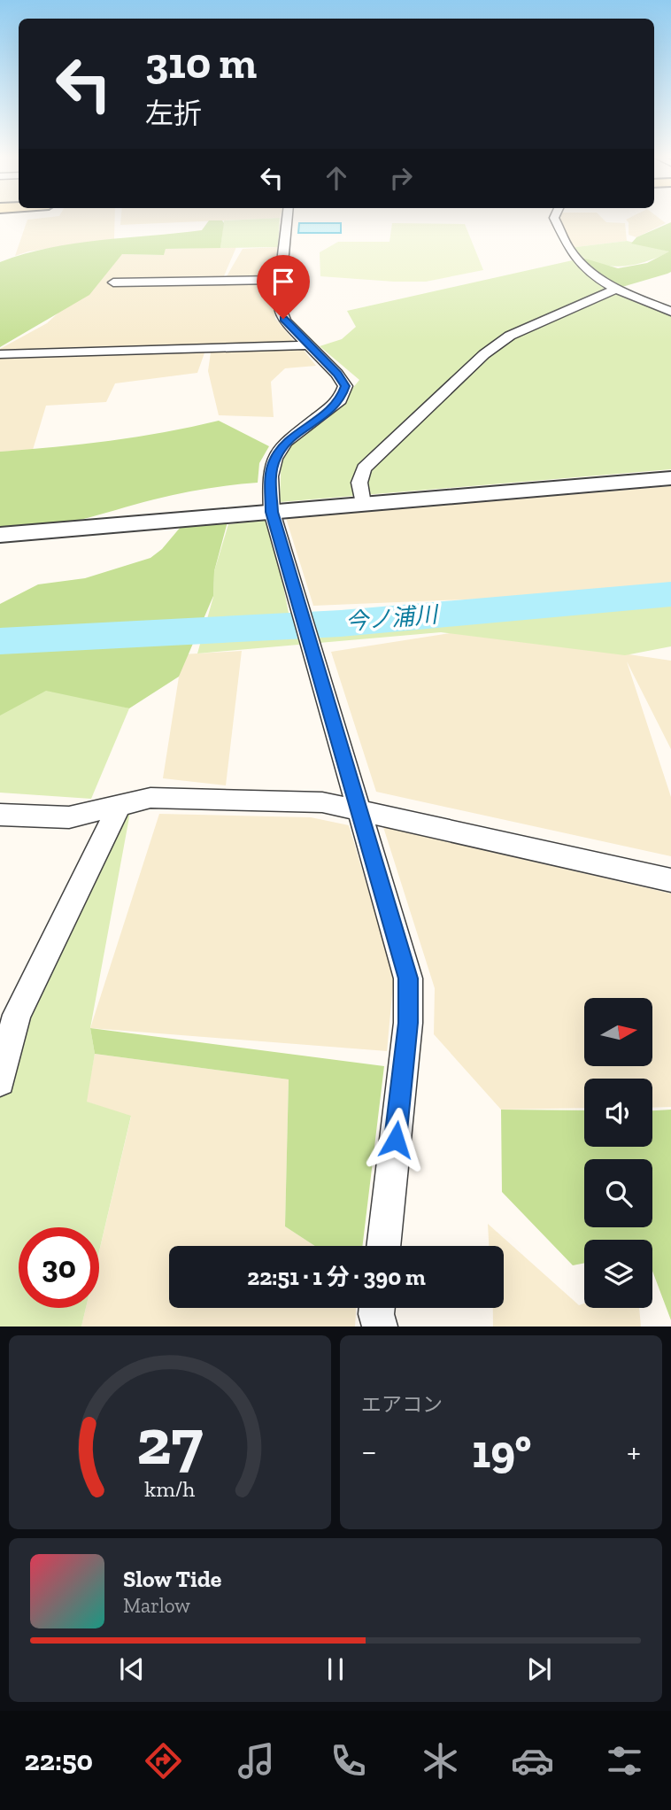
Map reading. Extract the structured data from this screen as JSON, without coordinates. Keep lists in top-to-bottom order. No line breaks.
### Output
{"water":["今ノ浦川"],"north":"right","page":{"turn":["310 m","左折"],"limit":"30","trip":"22:51 · 1 分 · 390 m","tile":"エアコン","heat":["−","19°","+"],"song":["Slow Tide","Marlow"],"tabs":"22:50","gauge":["27","km/h"]}}
